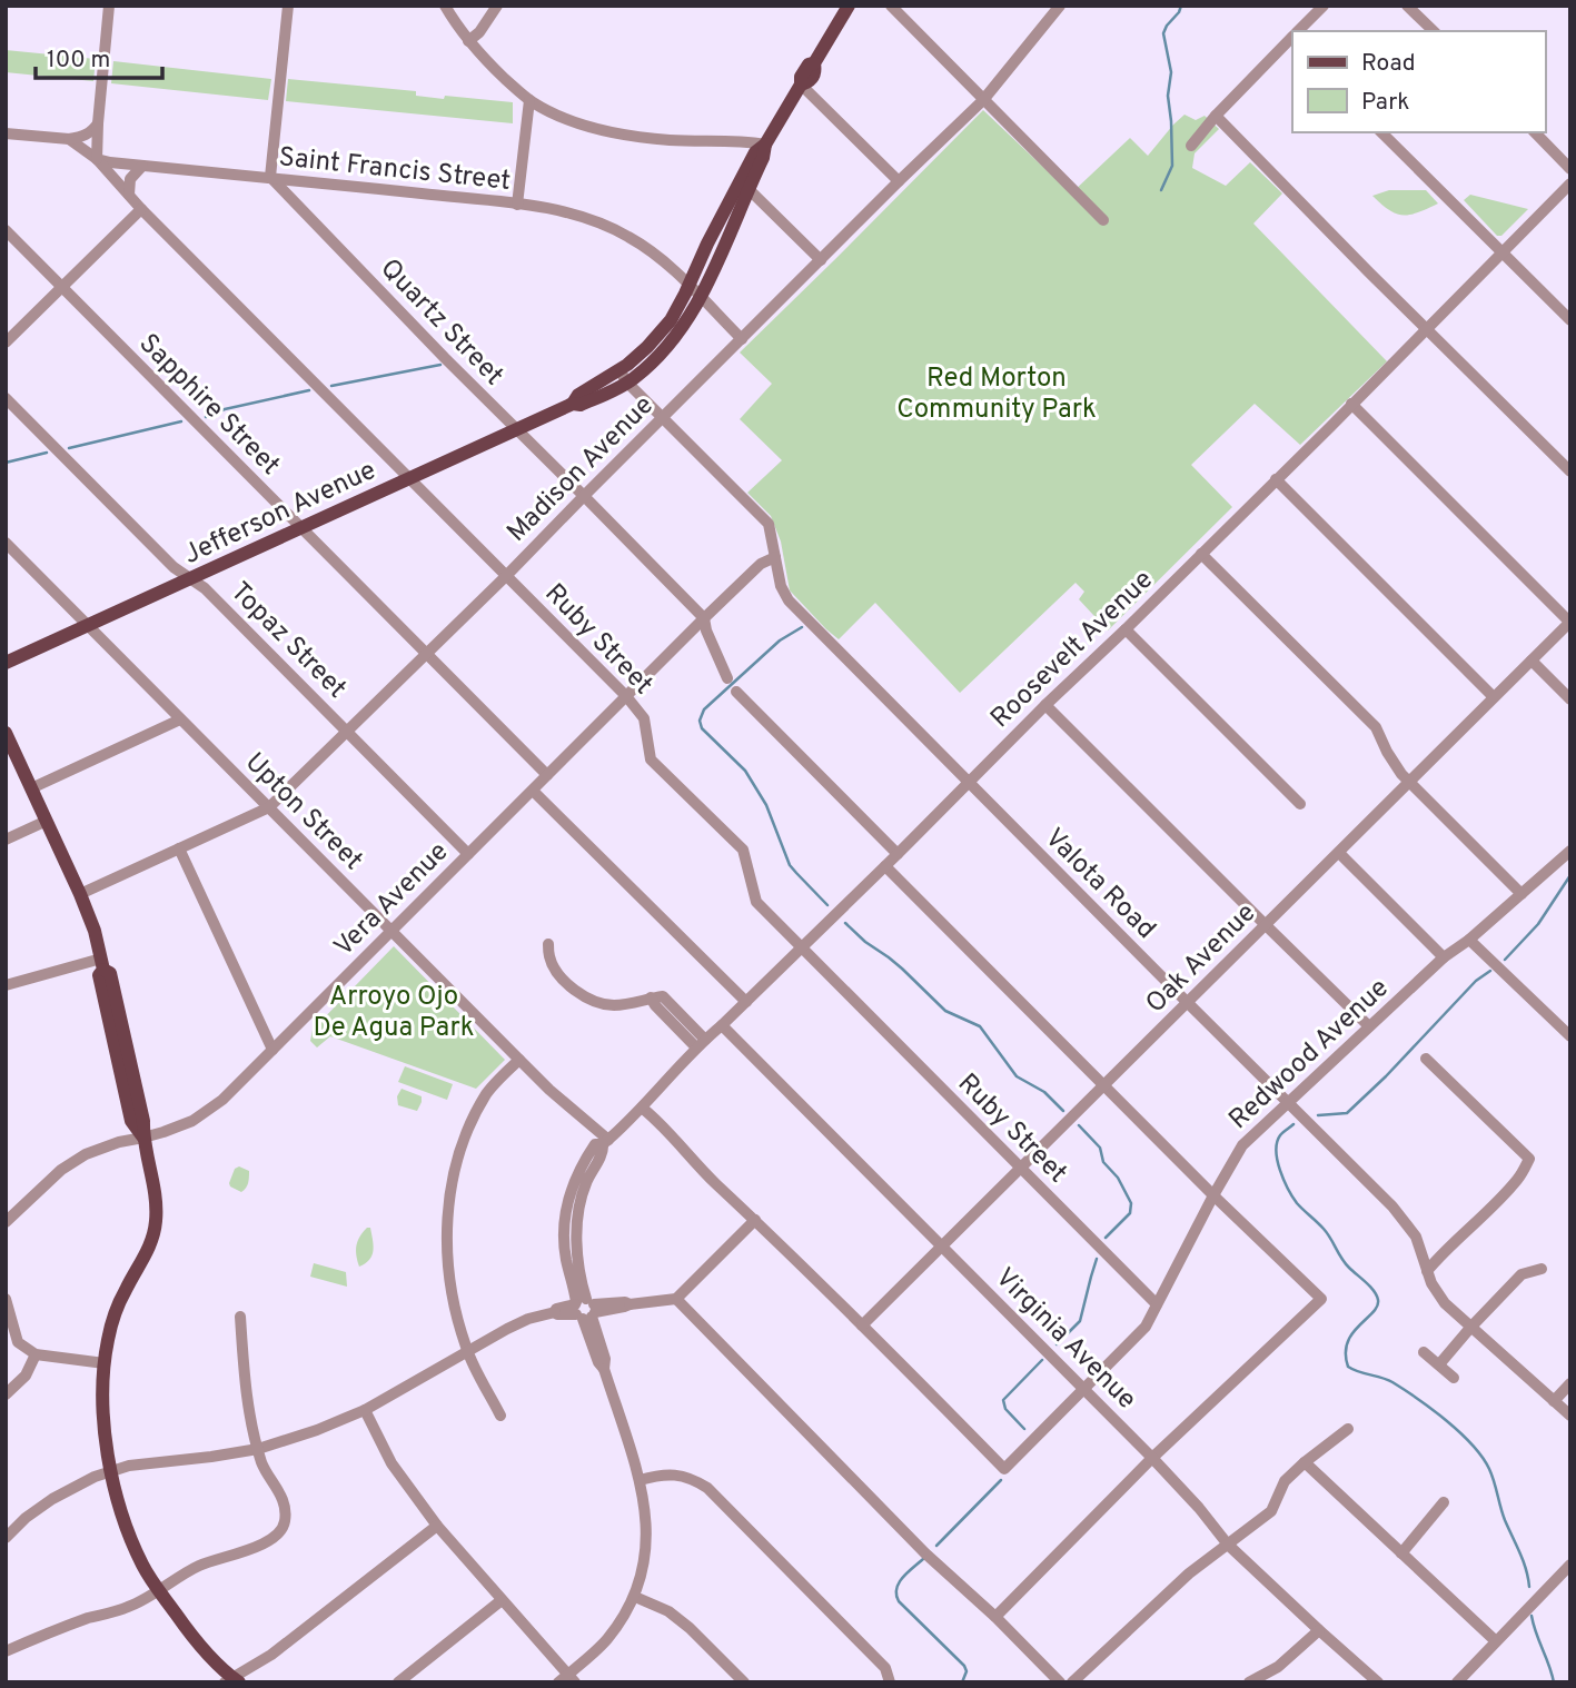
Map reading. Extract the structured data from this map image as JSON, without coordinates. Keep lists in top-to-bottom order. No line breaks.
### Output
{"streets":{"main road":["Jefferson Avenue"],"street":["Saint Francis Street","Quartz Street","Sapphire Street","Madison Avenue","Ruby Street","Topaz Street","Roosevelt Avenue","Upton Street","Valota Road","Vera Avenue","Oak Avenue","Redwood Avenue","Virginia Avenue"]},"crossings":[["Saint Francis Street","Quartz Street"],["Saint Francis Street","Madison Avenue"],["Saint Francis Street","Jefferson Avenue"],["Saint Francis Street","Ruby Street"],["Quartz Street","Madison Avenue"],["Quartz Street","Jefferson Avenue"],["Quartz Street","Vera Avenue"],["Sapphire Street","Madison Avenue"],["Sapphire Street","Jefferson Avenue"],["Sapphire Street","Vera Avenue"],["Madison Avenue","Ruby Street"],["Madison Avenue","Topaz Street"],["Madison Avenue","Upton Street"],["Madison Avenue","Valota Road"],["Jefferson Avenue","Ruby Street"],["Jefferson Avenue","Topaz Street"],["Jefferson Avenue","Upton Street"],["Jefferson Avenue","Valota Road"],["Ruby Street","Roosevelt Avenue"],["Ruby Street","Vera Avenue"],["Ruby Street","Oak Avenue"],["Ruby Street","Redwood Avenue"],["Topaz Street","Vera Avenue"],["Roosevelt Avenue","Upton Street"],["Roosevelt Avenue","Valota Road"],["Roosevelt Avenue","Virginia Avenue"],["Upton Street","Vera Avenue"],["Valota Road","Vera Avenue"],["Valota Road","Oak Avenue"],["Valota Road","Redwood Avenue"],["Oak Avenue","Redwood Avenue"],["Oak Avenue","Virginia Avenue"],["Redwood Avenue","Virginia Avenue"]],"parks":["Red Morton Community Park","Arroyo Ojo De Agua Park"],"legend":["Road","Park"],"scale_bar":"100 m"}
